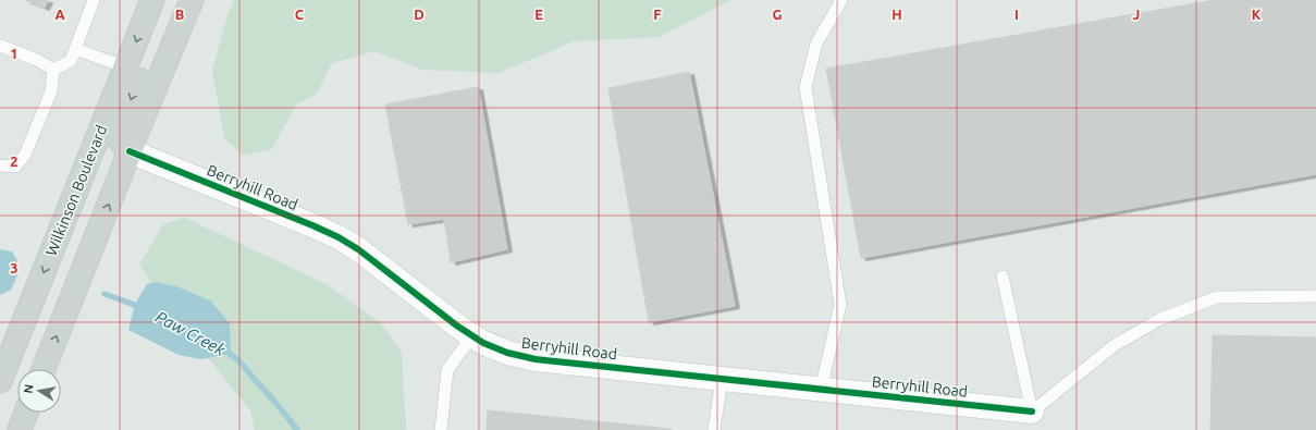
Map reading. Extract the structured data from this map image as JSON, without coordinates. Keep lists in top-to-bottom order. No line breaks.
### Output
{"streets":{"main road":["Wilkinson Boulevard"],"street":["Berryhill Road"]},"water":["Paw Creek"],"north":"left","grid":{"columns":["A","B","C","D","E","F","G","H","I","J","K"],"rows":["1","2","3"]}}
